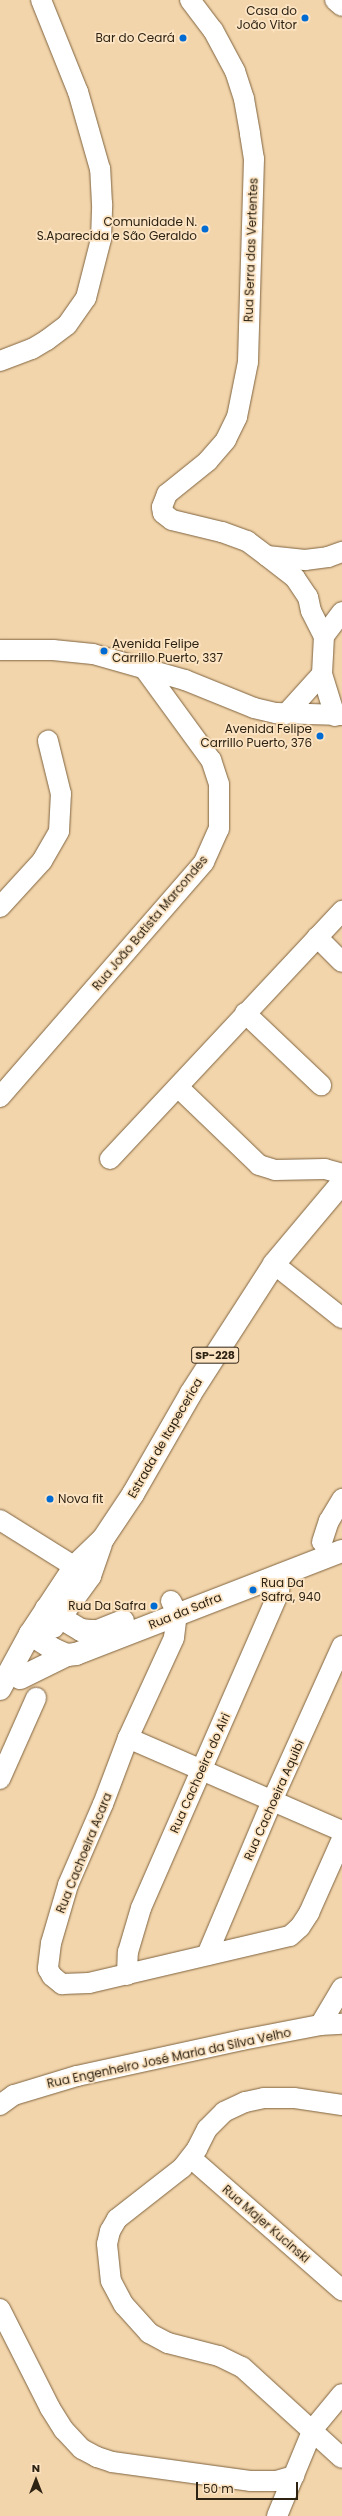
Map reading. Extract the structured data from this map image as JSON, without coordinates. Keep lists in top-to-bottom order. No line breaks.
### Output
{"streets":{"main road":["SP-228","Estrada de Itapecerica","Rua da Safra"],"street":["Rua Serra das Vertentes","Rua João Batista Marcondes","Rua Cachoeira do Airi","Rua Cachoeira Aquibi","Rua Cachoeira Acara","Rua Engenheiro José Maria da Silva Velho","Rua Majer Kucinski"]},"crossings":[["Estrada de Itapecerica","Rua da Safra"],["Rua da Safra","Rua Cachoeira do Airi"],["Rua da Safra","Rua Cachoeira Acara"],["Rua Cachoeira do Airi","Rua Cachoeira Acara"],["Rua Cachoeira Aquibi","Rua Cachoeira Acara"]],"places":["Casa do João Vitor","Bar do Ceará","Comunidade N. S.Aparecida e São Geraldo","Avenida Felipe Carrillo Puerto, 337","Avenida Felipe Carrillo Puerto, 376","Nova fit","Rua Da Safra, 940","Rua Da Safra"],"scale_bar":"50 m","north":"top"}
